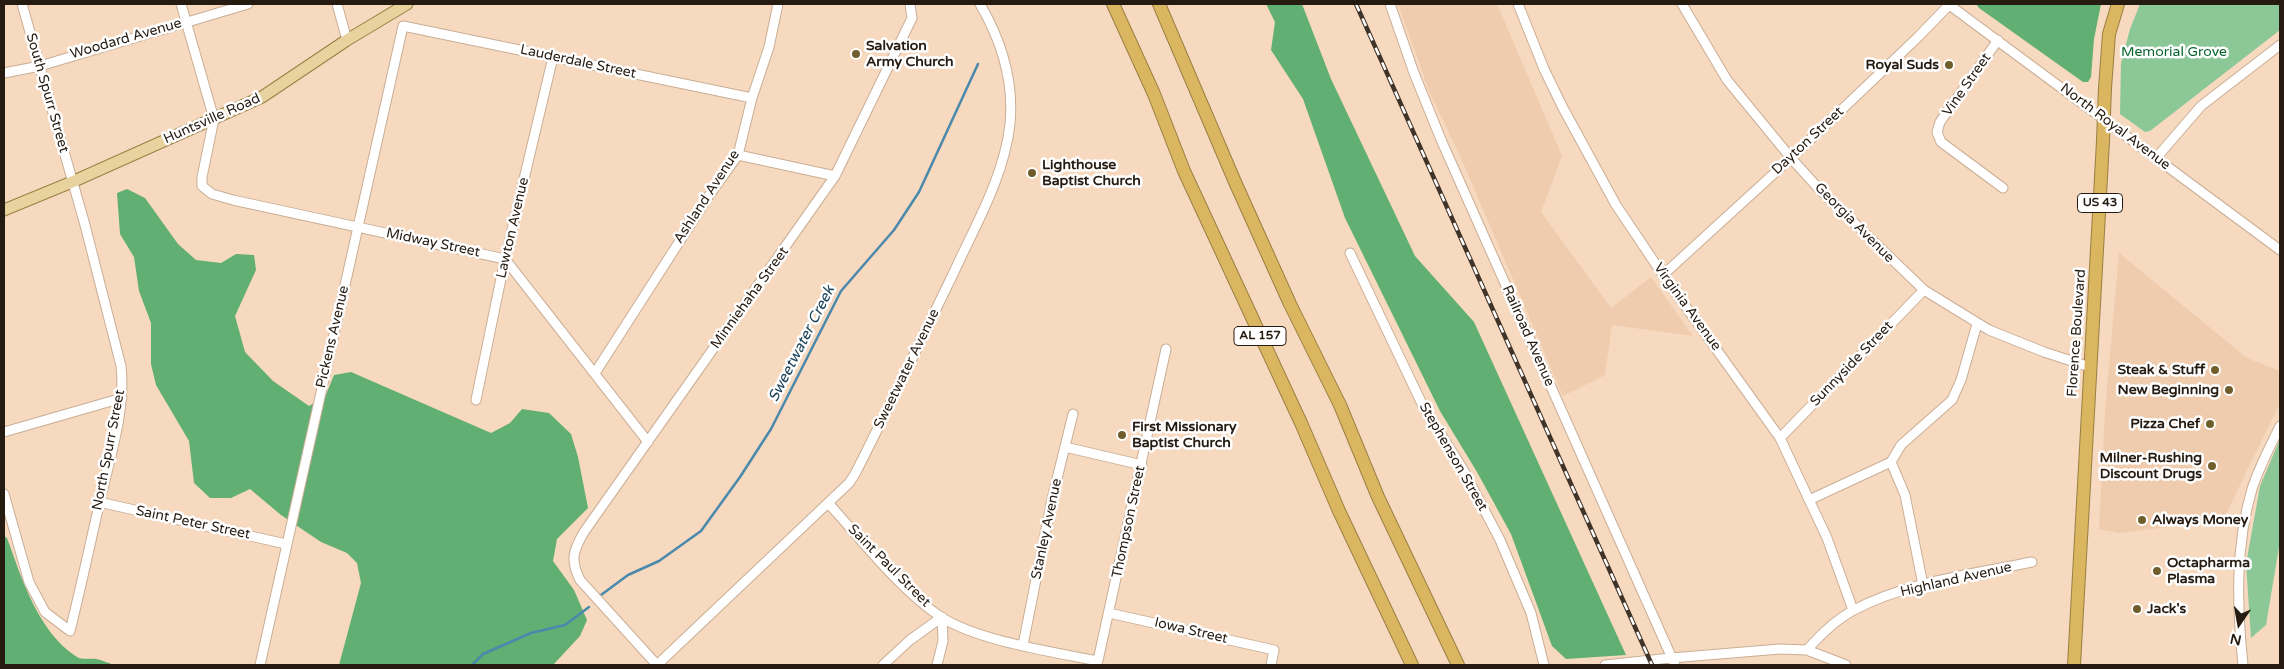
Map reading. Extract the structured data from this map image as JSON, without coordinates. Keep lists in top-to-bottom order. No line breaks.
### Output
{"streets":{"highway":["US 43","Florence Boulevard","AL 157"],"main road":["Huntsville Road"],"street":["Woodard Avenue","Lauderdale Street","Vine Street","South Spurr Street","North Royal Avenue","Dayton Street","Ashland Avenue","Georgia Avenue","Lawton Avenue","Midway Street","Minniehaha Street","Virginia Avenue","Railroad Avenue","Pickens Avenue","Sunnyside Street","Sweetwater Avenue","North Spurr Street","Stephenson Street","Thompson Street","Saint Peter Street","Stanley Avenue","Saint Paul Street","Highland Avenue","Iowa Street"]},"crossings":[["Woodard Avenue","South Spurr Street"],["Lauderdale Street","Ashland Avenue"],["Lauderdale Street","Lawton Avenue"],["Lauderdale Street","Pickens Avenue"],["Vine Street","North Royal Avenue"],["South Spurr Street","Huntsville Road"],["South Spurr Street","North Spurr Street"],["Huntsville Road","Midway Street"],["Huntsville Road","North Spurr Street"],["North Royal Avenue","Dayton Street"],["Dayton Street","Georgia Avenue"],["Dayton Street","Virginia Avenue"],["Georgia Avenue","Florence Boulevard"],["Georgia Avenue","Sunnyside Street"],["Lawton Avenue","Midway Street"],["Midway Street","Pickens Avenue"],["Minniehaha Street","Sweetwater Avenue"],["Virginia Avenue","Sunnyside Street"],["Virginia Avenue","Highland Avenue"],["Pickens Avenue","Saint Peter Street"],["Sweetwater Avenue","Saint Paul Street"],["North Spurr Street","Saint Peter Street"],["Thompson Street","Saint Paul Street"],["Thompson Street","Iowa Street"],["Stanley Avenue","Saint Paul Street"]],"water":["Sweetwater Creek"],"parks":["Memorial Grove"],"places":["Salvation Army Church","Royal Suds","Lighthouse Baptist Church","Steak & Stuff","New Beginning","Pizza Chef","First Missionary Baptist Church","Milner-Rushing Discount Drugs","Always Money","Octapharma Plasma","Jack's"],"north":"bottom"}
